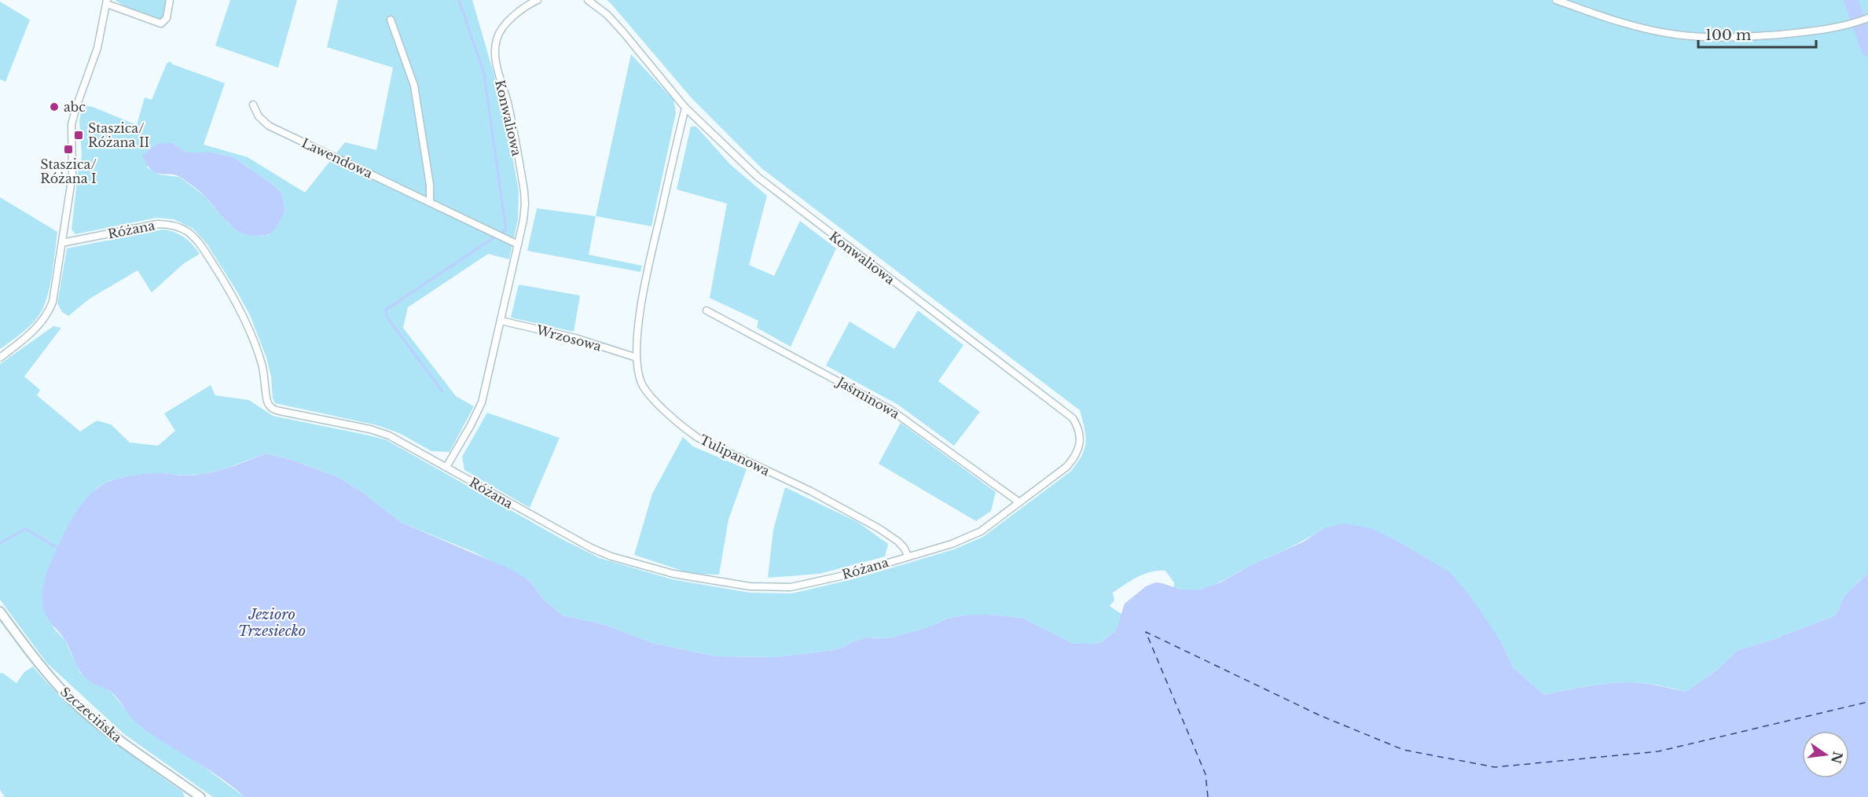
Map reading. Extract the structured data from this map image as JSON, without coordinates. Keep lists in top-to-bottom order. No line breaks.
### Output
{"streets":{"street":["Konwaliowa","Lawendowa","Różana","Wrzosowa","Jaśminowa","Tulipanowa","Szczecińska"]},"crossings":[["Konwaliowa","Lawendowa"],["Konwaliowa","Różana"],["Konwaliowa","Wrzosowa"],["Konwaliowa","Jaśminowa"],["Konwaliowa","Tulipanowa"],["Różana","Jaśminowa"],["Różana","Tulipanowa"],["Wrzosowa","Tulipanowa"]],"water":["Jezioro Trzesiecko"],"places":{"other":["abc"],"transit":["Staszica/ Różana II","Staszica/ Różana I"]},"scale_bar":"100 m","north":"right"}
